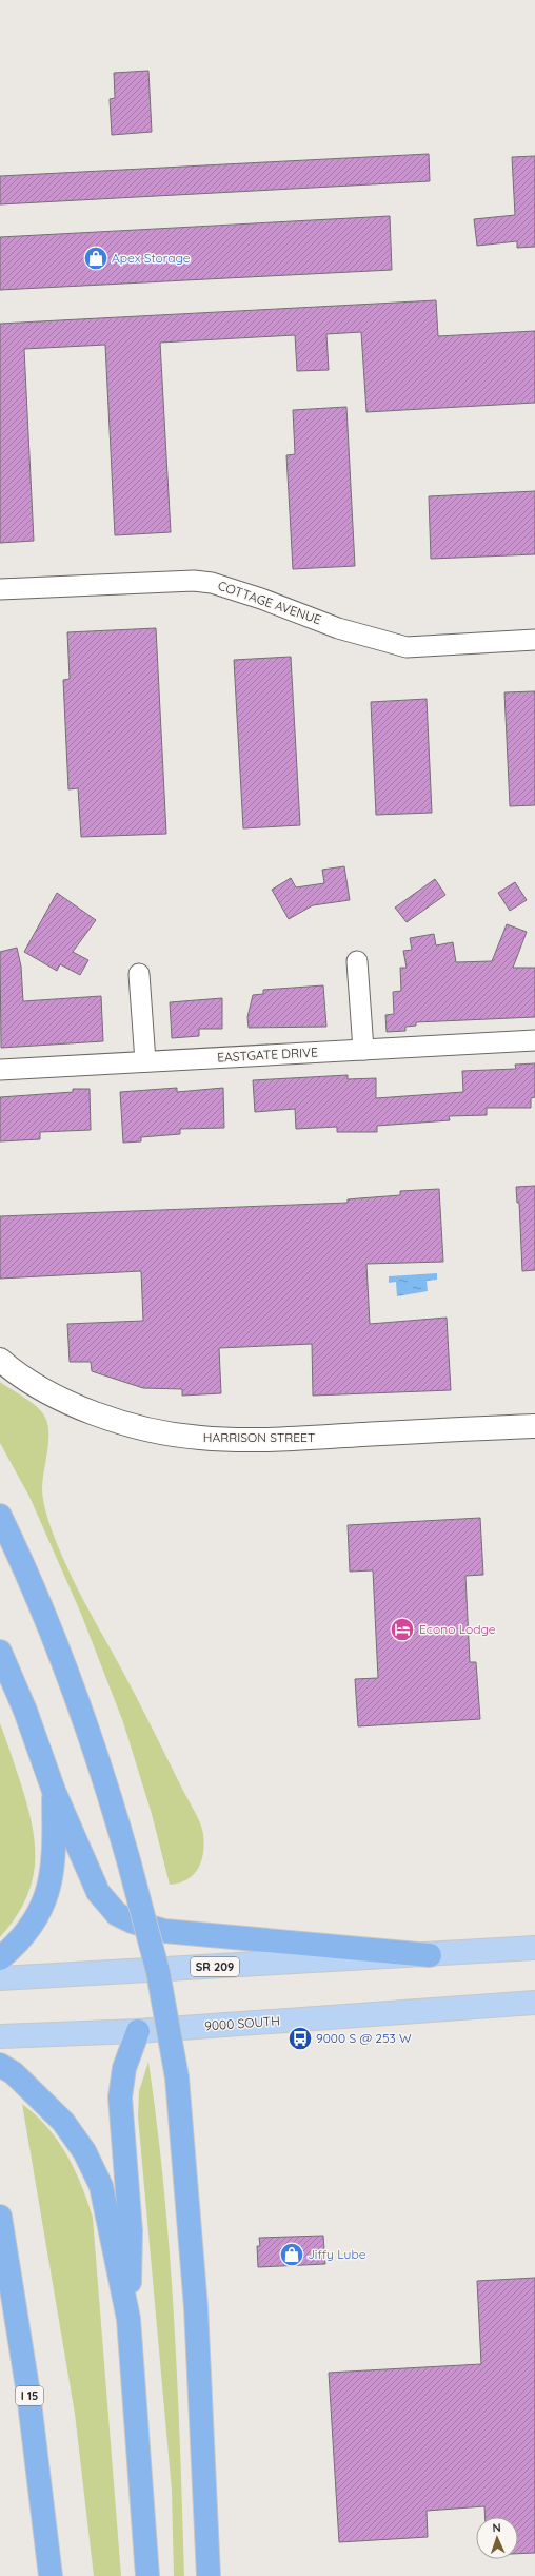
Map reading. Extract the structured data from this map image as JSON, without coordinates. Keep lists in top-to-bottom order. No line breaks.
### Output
{"streets":{"highway":["I 15"],"main road":["SR 209","9000 SOUTH"],"street":["COTTAGE AVENUE","EASTGATE DRIVE","HARRISON STREET"]},"places":{"shop":["Apex Storage","Jiffy Lube"],"hotel":["Econo Lodge"],"bus stop":["9000 S @ 253 W"]},"north":"top"}
